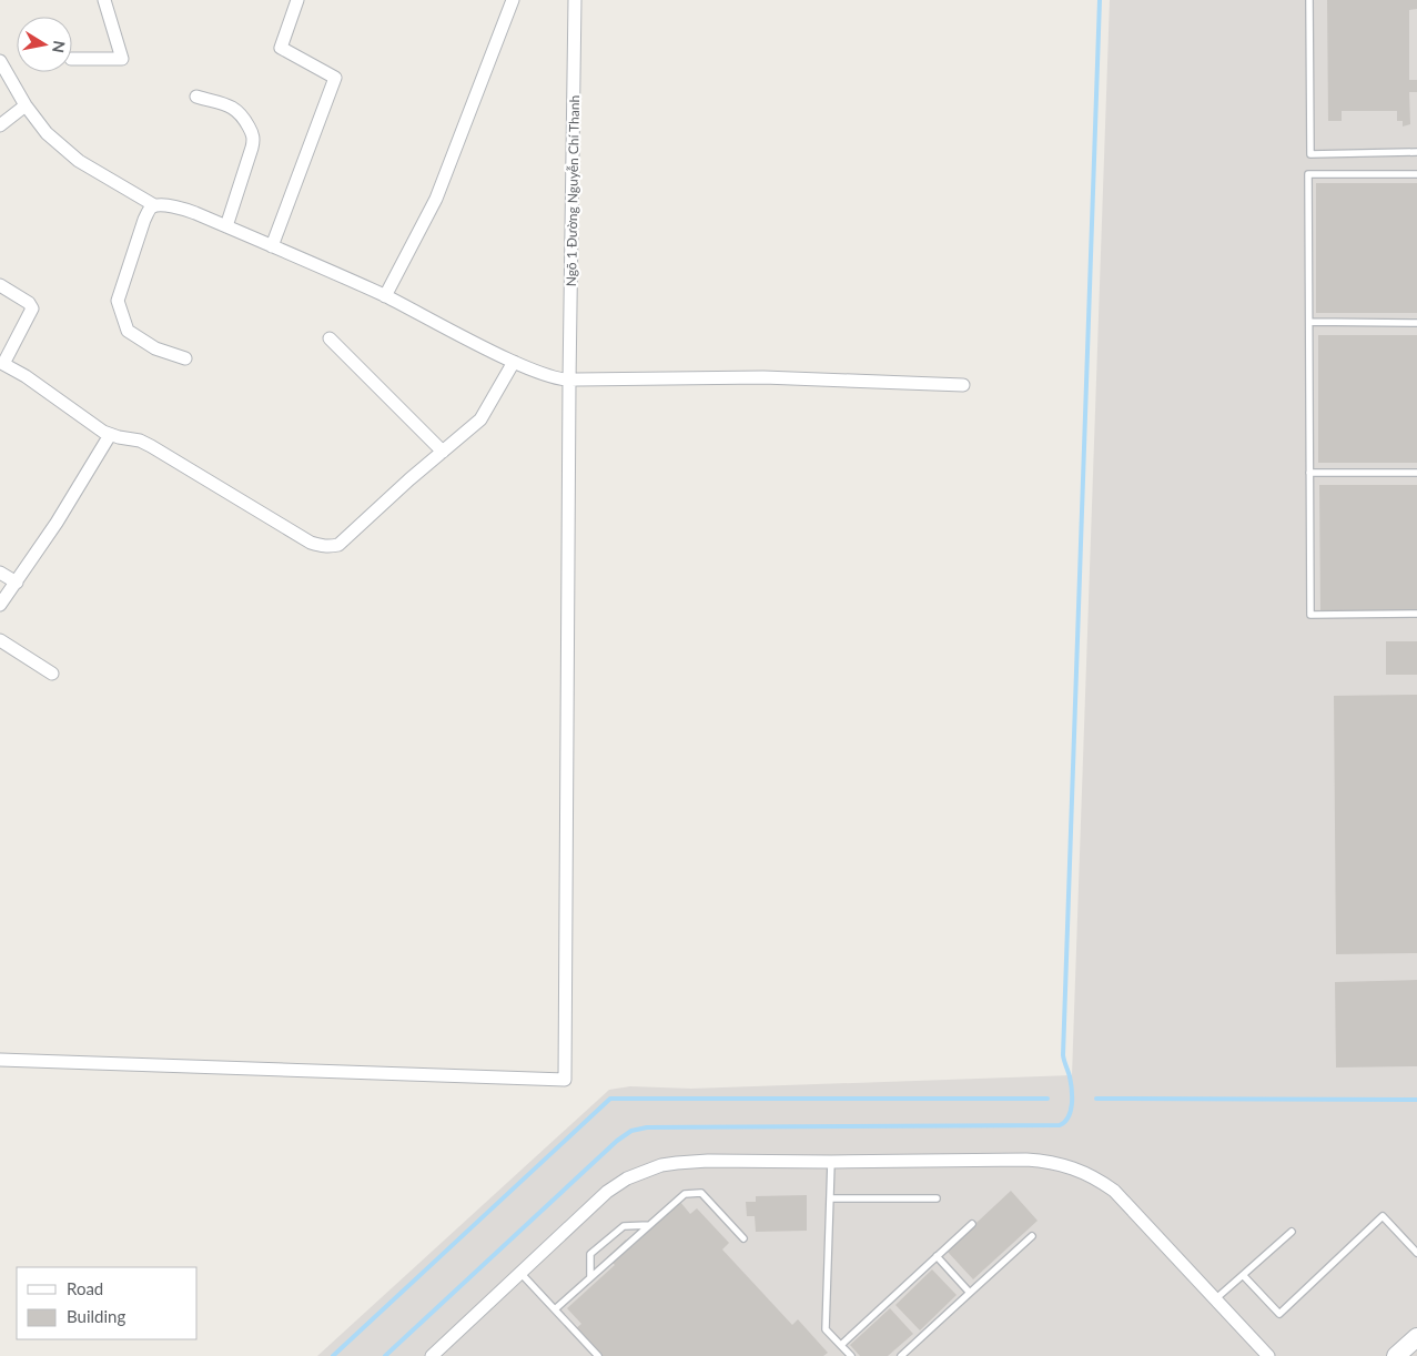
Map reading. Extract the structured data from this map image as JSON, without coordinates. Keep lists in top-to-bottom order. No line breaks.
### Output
{"streets":{"street":["Ngõ 1 Đường Nguyễn Chí Thanh"]},"legend":["Road","Building"],"north":"right"}
